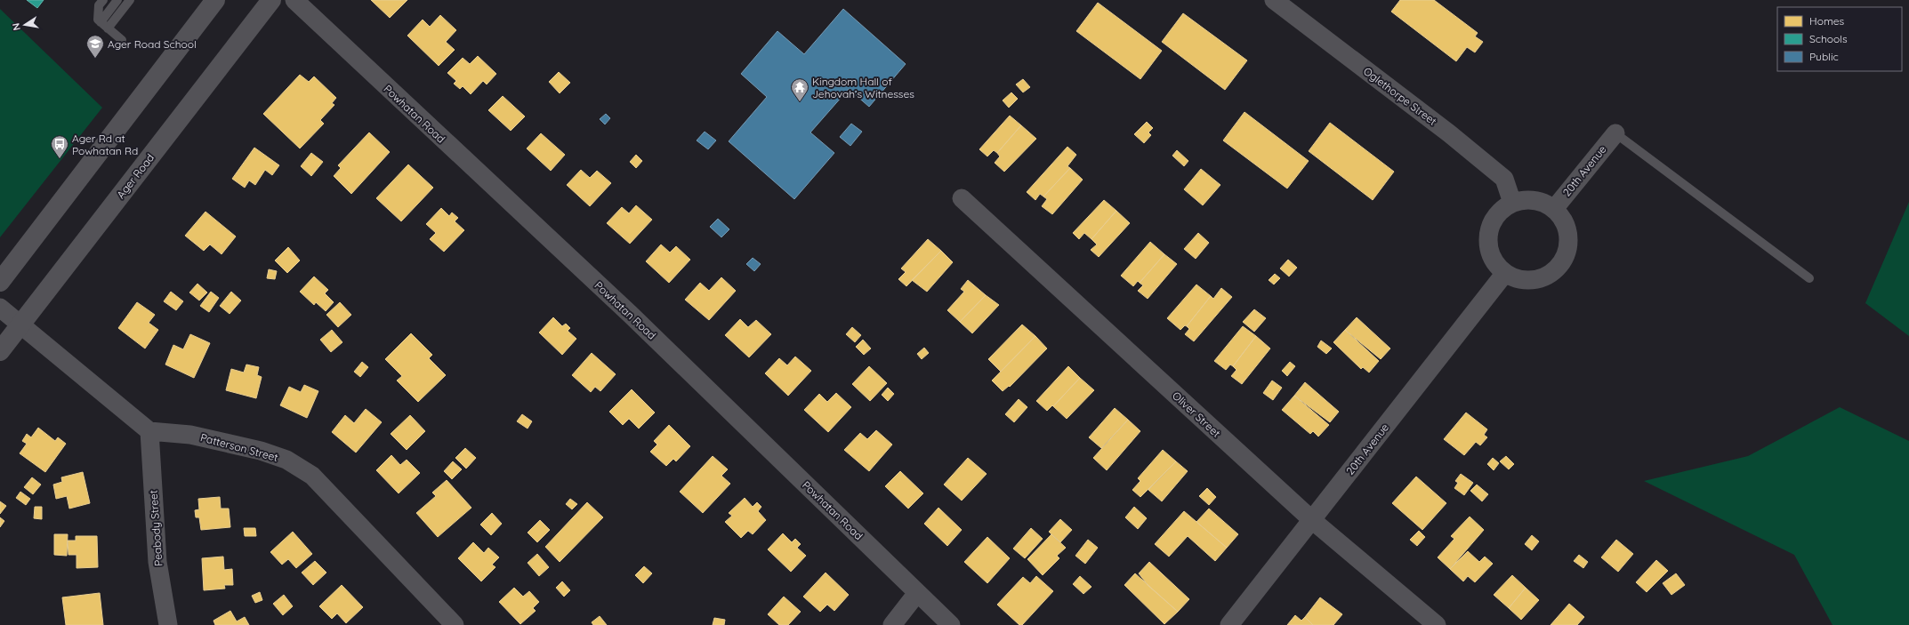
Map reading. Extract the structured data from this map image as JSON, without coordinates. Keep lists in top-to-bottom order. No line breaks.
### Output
{"streets":{"main road":["Ager Road"],"street":["Oglethorpe Street","Powhatan Road","20th Avenue","Oliver Street","Patterson Street","Peabody Street"]},"crossings":[["Oglethorpe Street","20th Avenue"],["20th Avenue","Oliver Street"],["Patterson Street","Peabody Street"]],"places":{"school or university":["Ager Road School"],"temple":["Kingdom Hall of Jehovah’s Witnesses"],"bus stop":["Ager Rd at Powhatan Rd"]},"legend":["Homes","Schools","Public"],"north":"left"}
